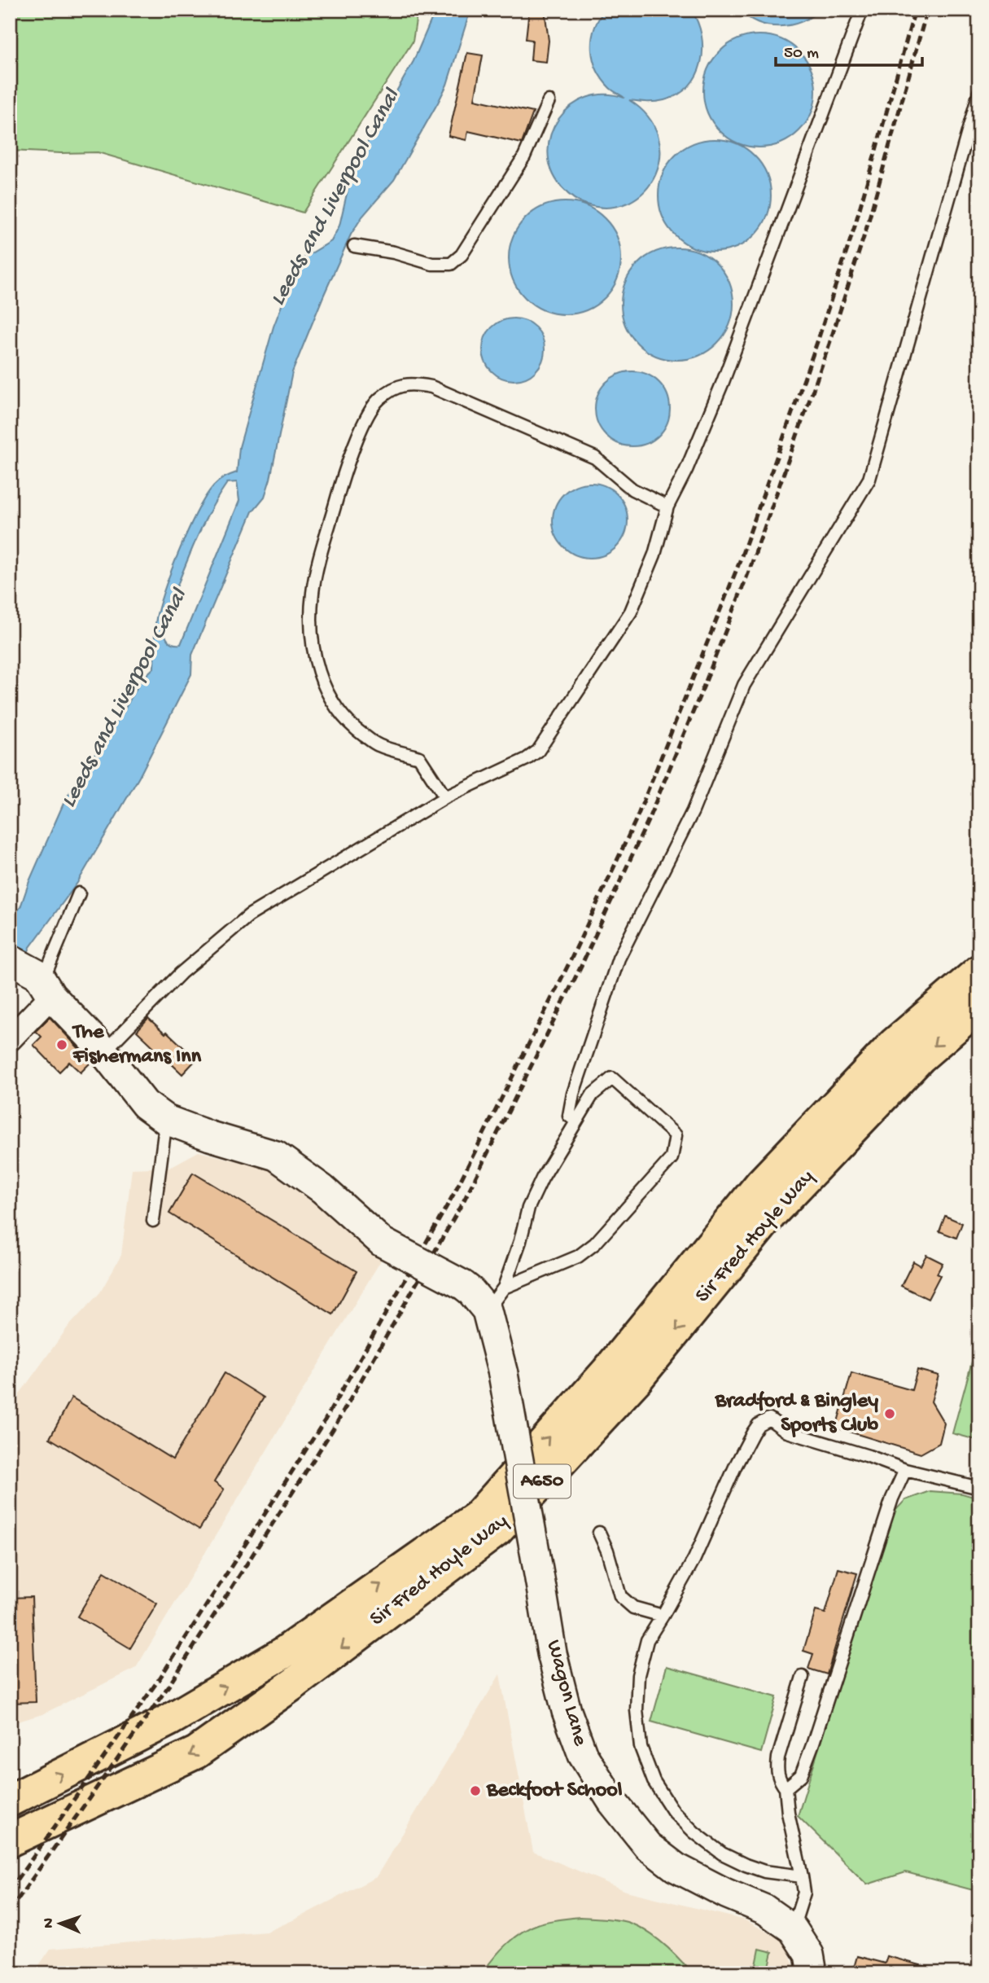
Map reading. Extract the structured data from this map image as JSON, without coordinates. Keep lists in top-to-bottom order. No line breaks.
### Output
{"streets":{"highway":["Sir Fred Hoyle Way","A650"],"street":["Wagon Lane"]},"water":["Leeds and Liverpool Canal"],"places":["The Fishermans Inn","Bradford & Bingley Sports Club","Beckfoot School"],"scale_bar":"50 m","north":"left"}
